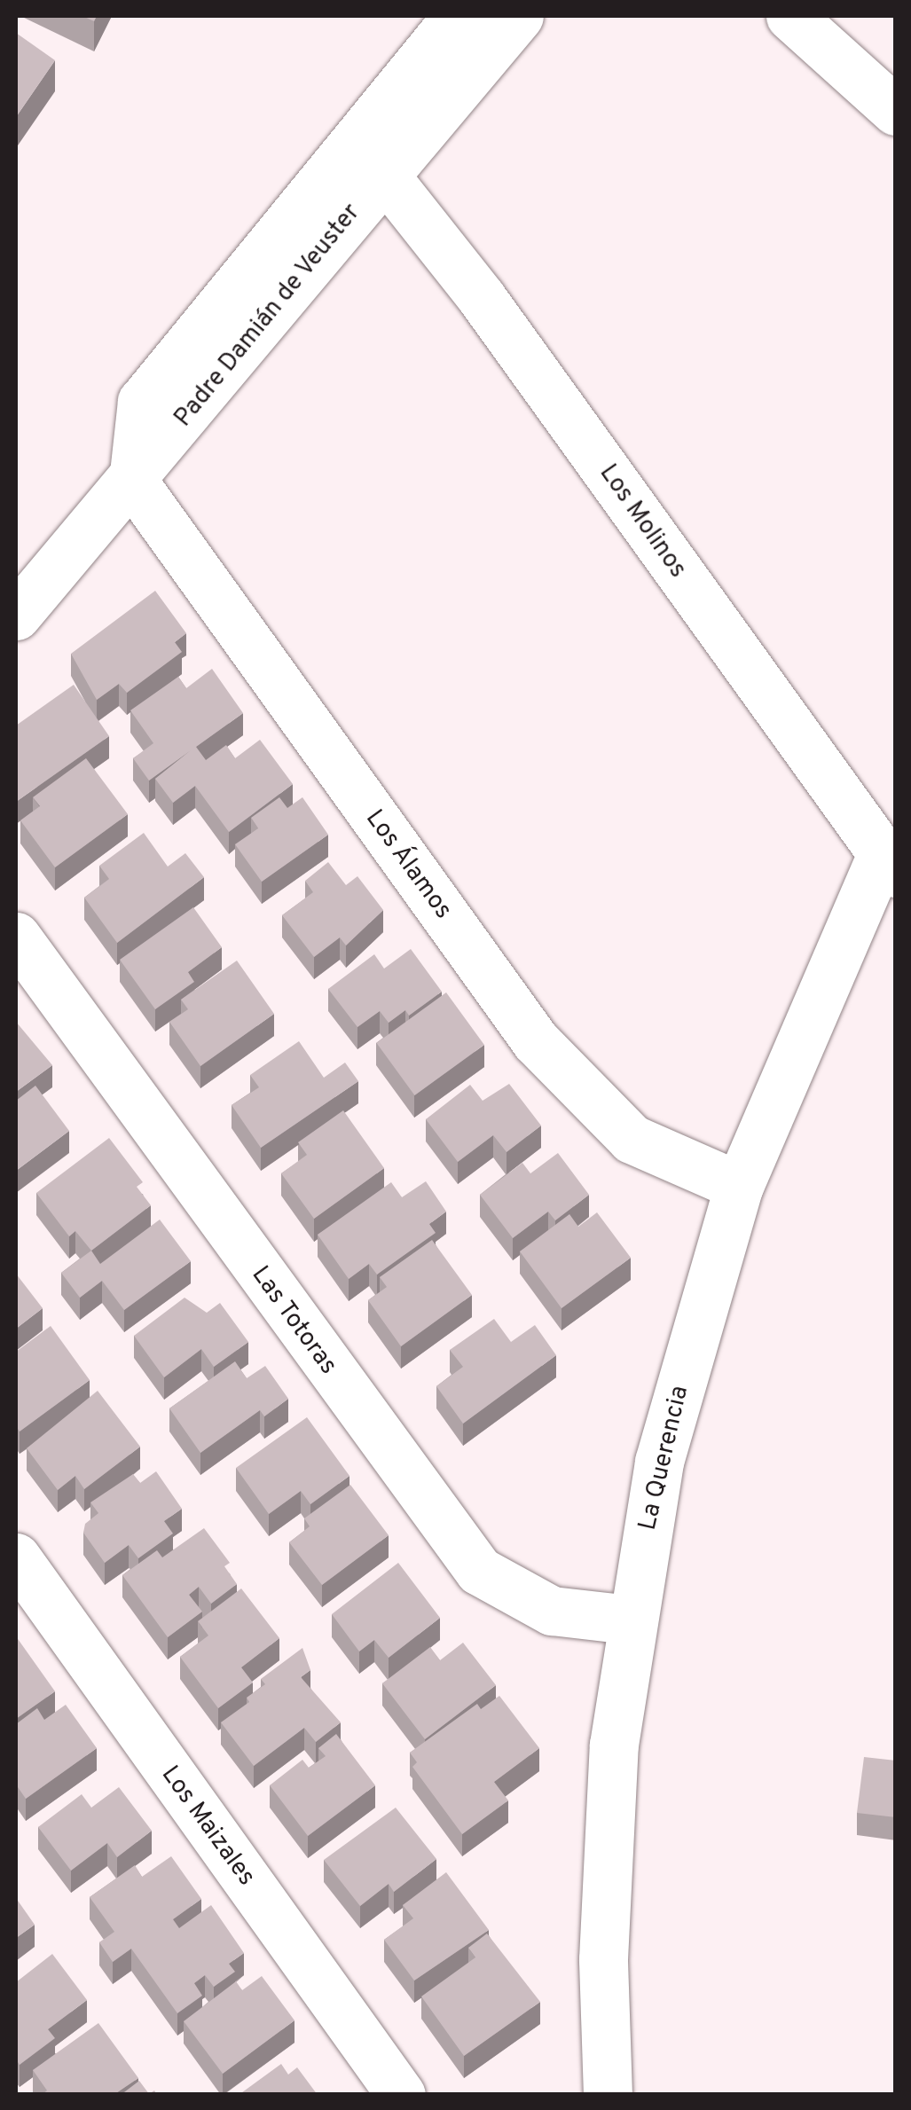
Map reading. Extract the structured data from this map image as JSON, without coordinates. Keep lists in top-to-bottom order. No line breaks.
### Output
{"streets":{"street":["Padre Damián de Veuster","Los Molinos","Los Álamos","Las Totoras","La Querencia","Los Maizales"]},"crossings":[["Padre Damián de Veuster","Los Molinos"],["Padre Damián de Veuster","Los Álamos"],["Los Molinos","La Querencia"],["Los Álamos","La Querencia"],["Las Totoras","La Querencia"]]}
